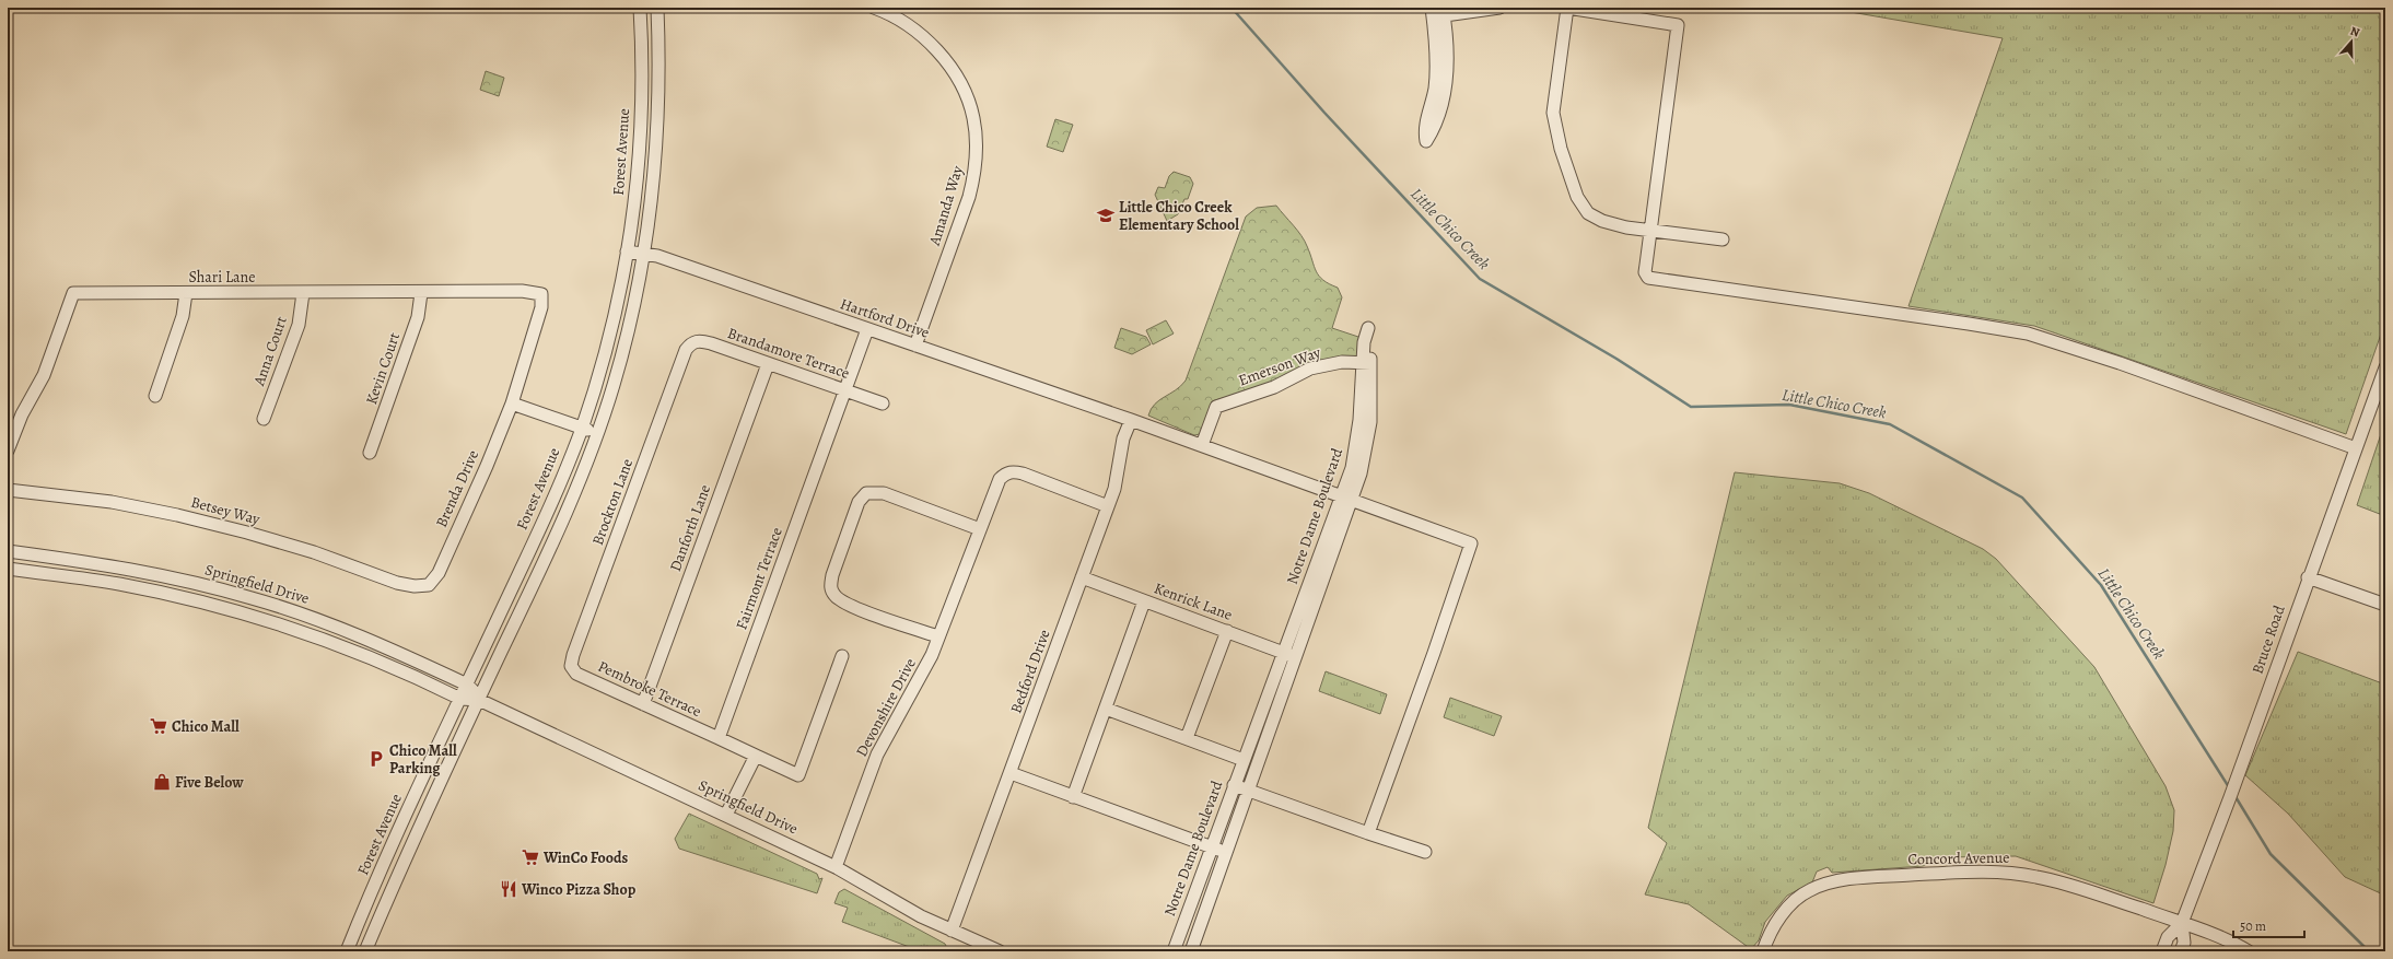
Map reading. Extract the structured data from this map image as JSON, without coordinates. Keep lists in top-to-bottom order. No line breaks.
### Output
{"streets":{"street":["Forest Avenue","Amanda Way","Shari Lane","Hartford Drive","Anna Court","Brandamore Terrace","Emerson Way","Kevin Court","Brenda Drive","Brockton Lane","Betsey Way","Notre Dame Boulevard","Danforth Lane","Fairmont Terrace","Springfield Drive","Kenrick Lane","Bruce Road","Bedford Drive","Pembroke Terrace","Devonshire Drive","Concord Avenue"]},"crossings":[["Forest Avenue","Hartford Drive"],["Forest Avenue","Springfield Drive"],["Amanda Way","Hartford Drive"],["Shari Lane","Anna Court"],["Shari Lane","Kevin Court"],["Shari Lane","Brenda Drive"],["Hartford Drive","Emerson Way"],["Hartford Drive","Notre Dame Boulevard"],["Hartford Drive","Fairmont Terrace"],["Hartford Drive","Bedford Drive"],["Brandamore Terrace","Brockton Lane"],["Brandamore Terrace","Danforth Lane"],["Brandamore Terrace","Fairmont Terrace"],["Emerson Way","Notre Dame Boulevard"],["Brenda Drive","Betsey Way"],["Brockton Lane","Pembroke Terrace"],["Notre Dame Boulevard","Kenrick Lane"],["Danforth Lane","Pembroke Terrace"],["Fairmont Terrace","Pembroke Terrace"],["Springfield Drive","Bedford Drive"],["Springfield Drive","Devonshire Drive"],["Kenrick Lane","Bedford Drive"],["Bruce Road","Concord Avenue"],["Bedford Drive","Devonshire Drive"]],"water":["Little Chico Creek"],"places":{"school or university":["Little Chico Creek Elementary School"],"supermarket":["Chico Mall","WinCo Foods"],"parking":["Chico Mall Parking"],"shop":["Five Below"],"restaurant":["Winco Pizza Shop"]},"scale_bar":"50 m","north":"top"}
